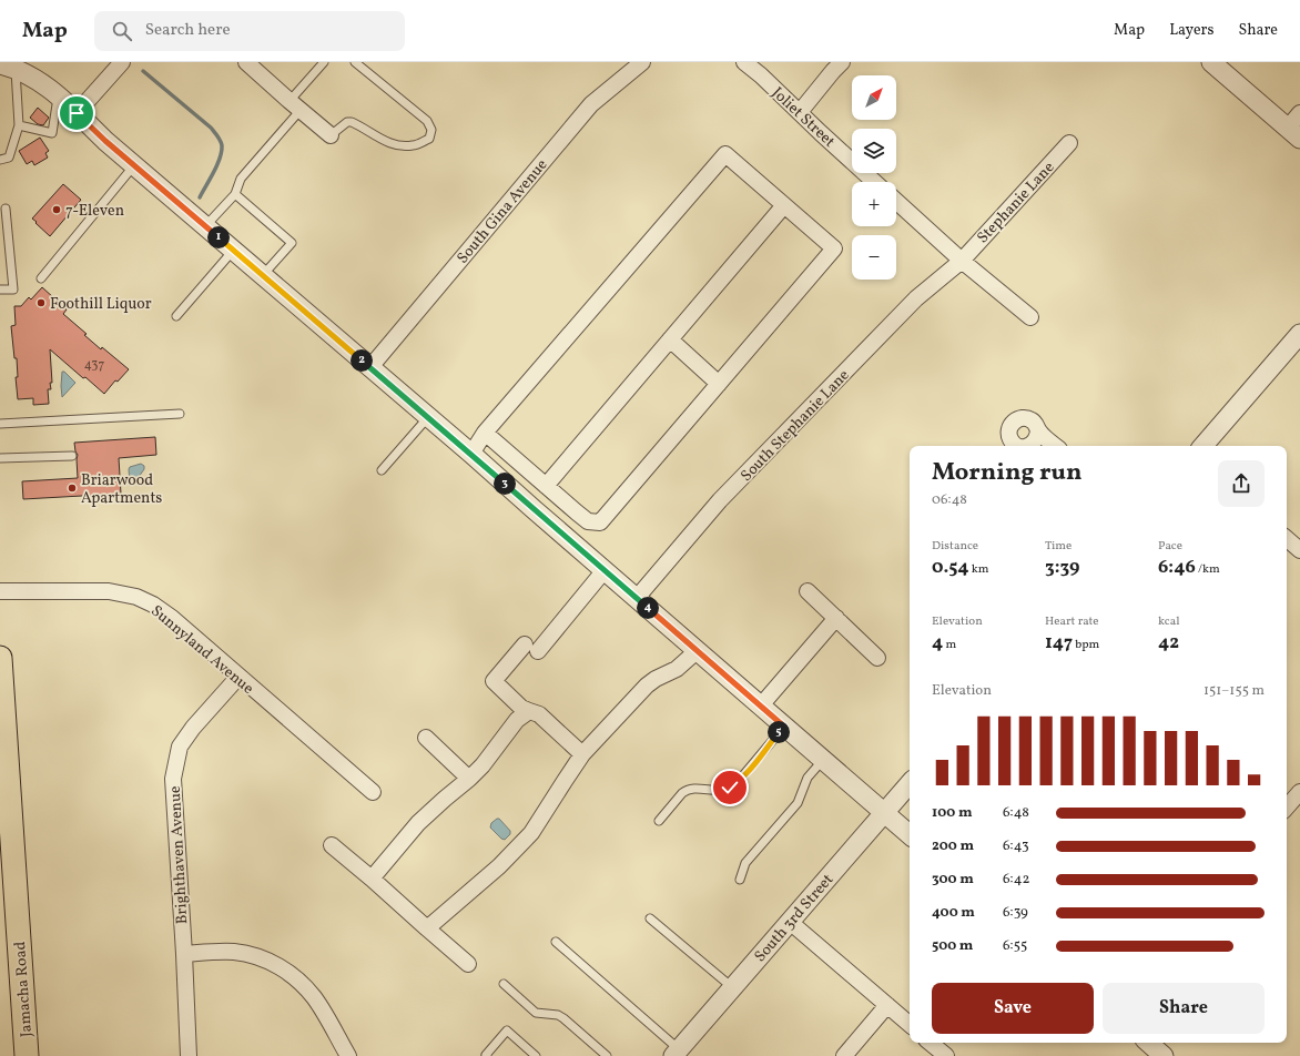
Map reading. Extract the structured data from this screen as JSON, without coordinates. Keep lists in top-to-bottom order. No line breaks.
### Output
{"streets":{"main road":["Jamacha Road"],"street":["Joliet Street","Stephanie Lane","South Gina Avenue","South Stephanie Lane","Sunnyland Avenue","Brighthaven Avenue","South 3rd Street"]},"crossings":[["Stephanie Lane","South Stephanie Lane"],["Sunnyland Avenue","Brighthaven Avenue"]],"places":["7-Eleven","Foothill Liquor","Briarwood Apartments"],"house_numbers":["437"],"north":"top right","page":{"header":"Map","search":"Search here","nav":["Map","Layers","Share"],"map_buttons":["+","−"],"pins":["1","2","3","4","5"],"heading":["Morning run","06:48"],"stats":[["Distance","0.54 km"],["Time","3:39"],["Pace","6:46 /km"],["Elevation","4 m"],["Heart rate","147 bpm"],["kcal","42"]],"chart":["Elevation","151–155 m"],"list":[{"name":"100 m","note":"6:48"},{"name":"200 m","note":"6:43"},{"name":"300 m","note":"6:42"},{"name":"400 m","note":"6:39"},{"name":"500 m","note":"6:55"}],"buttons":["Save","Share"]}}
